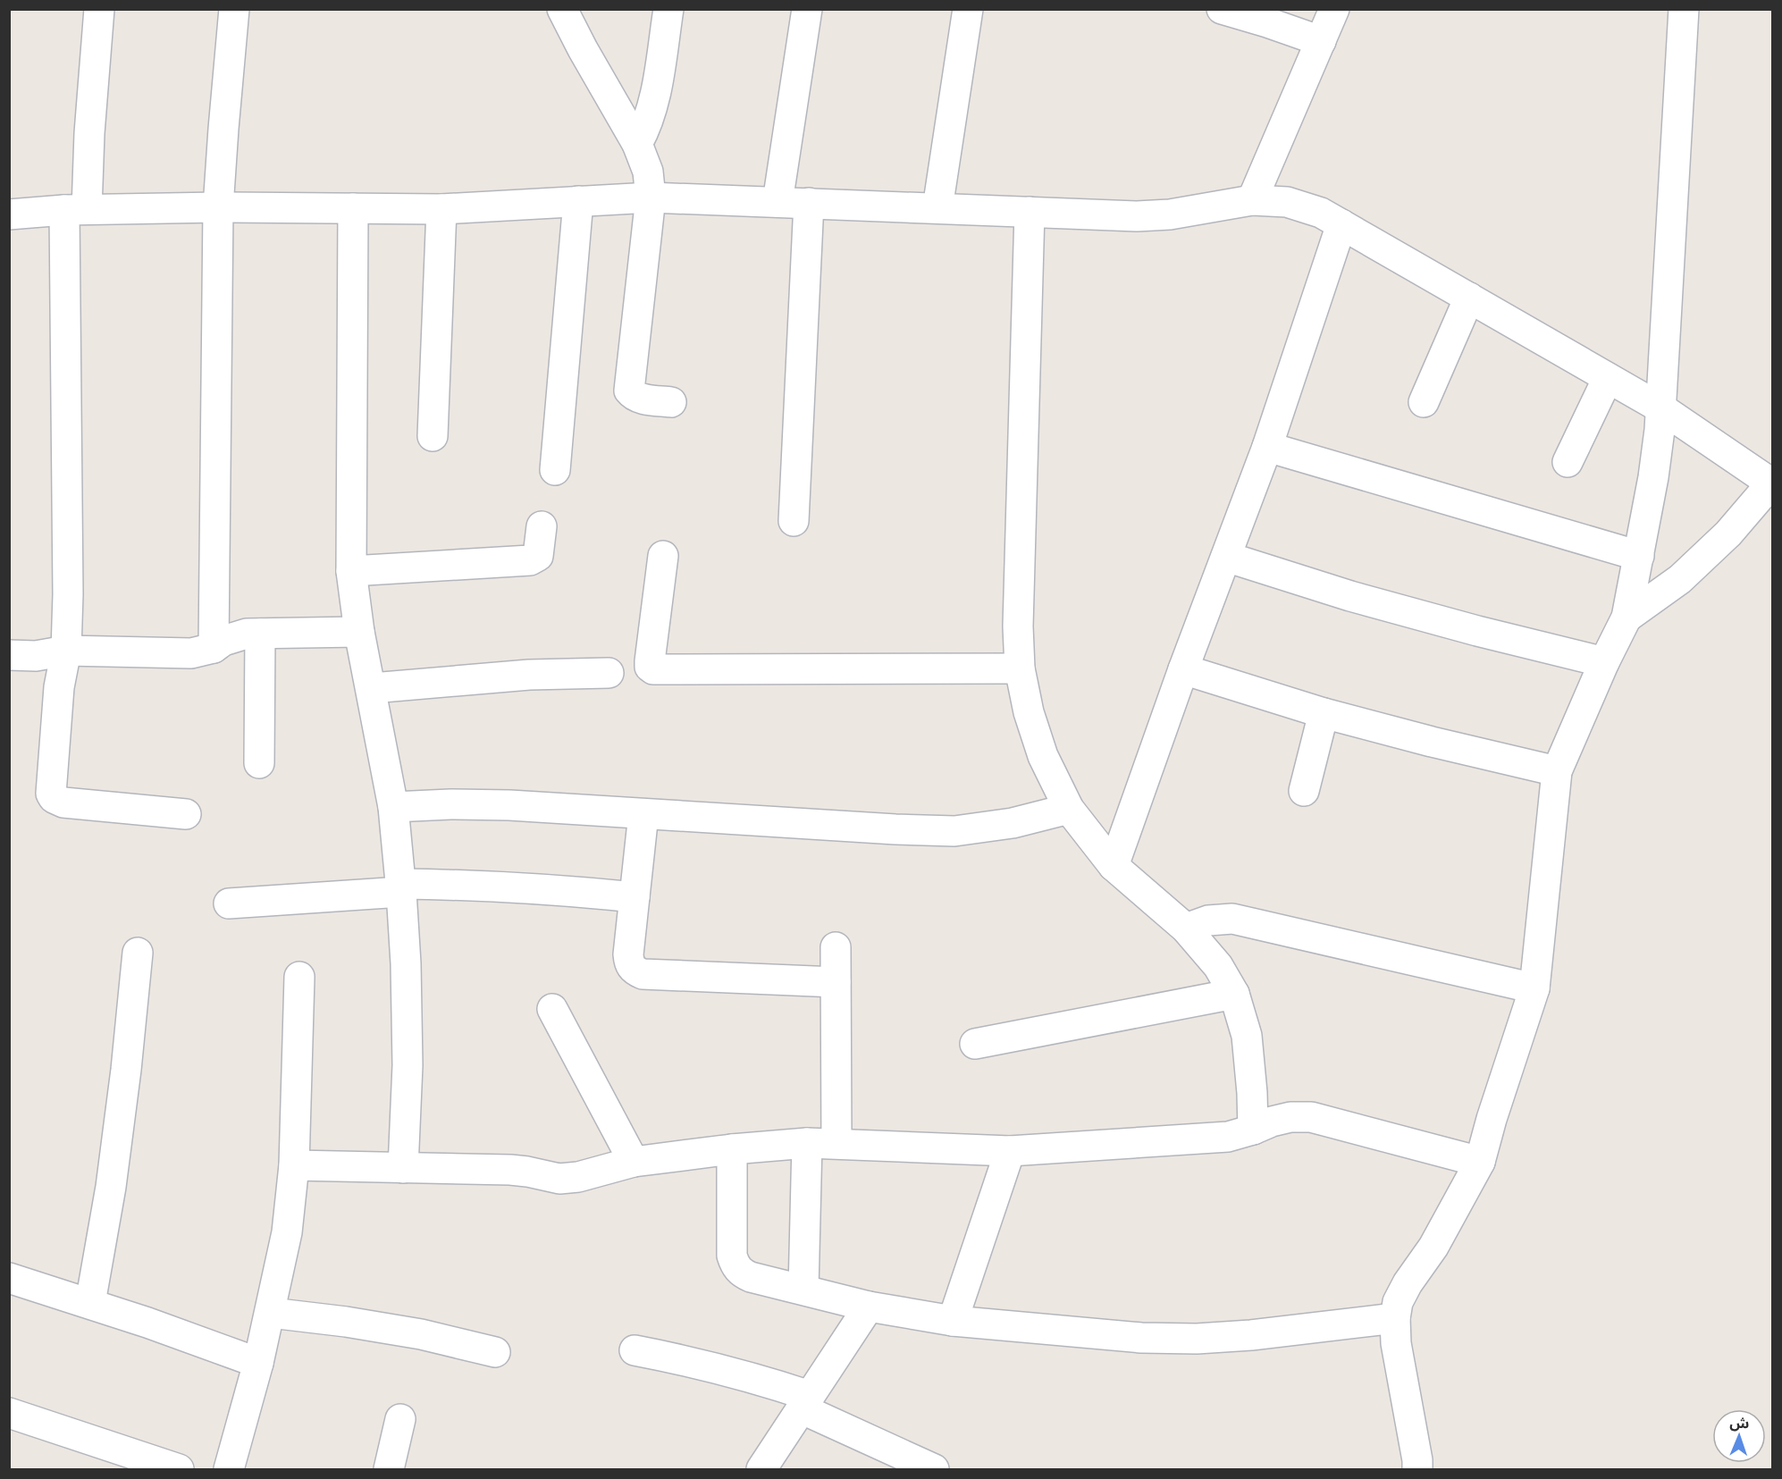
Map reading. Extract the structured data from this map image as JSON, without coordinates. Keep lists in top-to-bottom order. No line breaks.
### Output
{"north":"top"}
